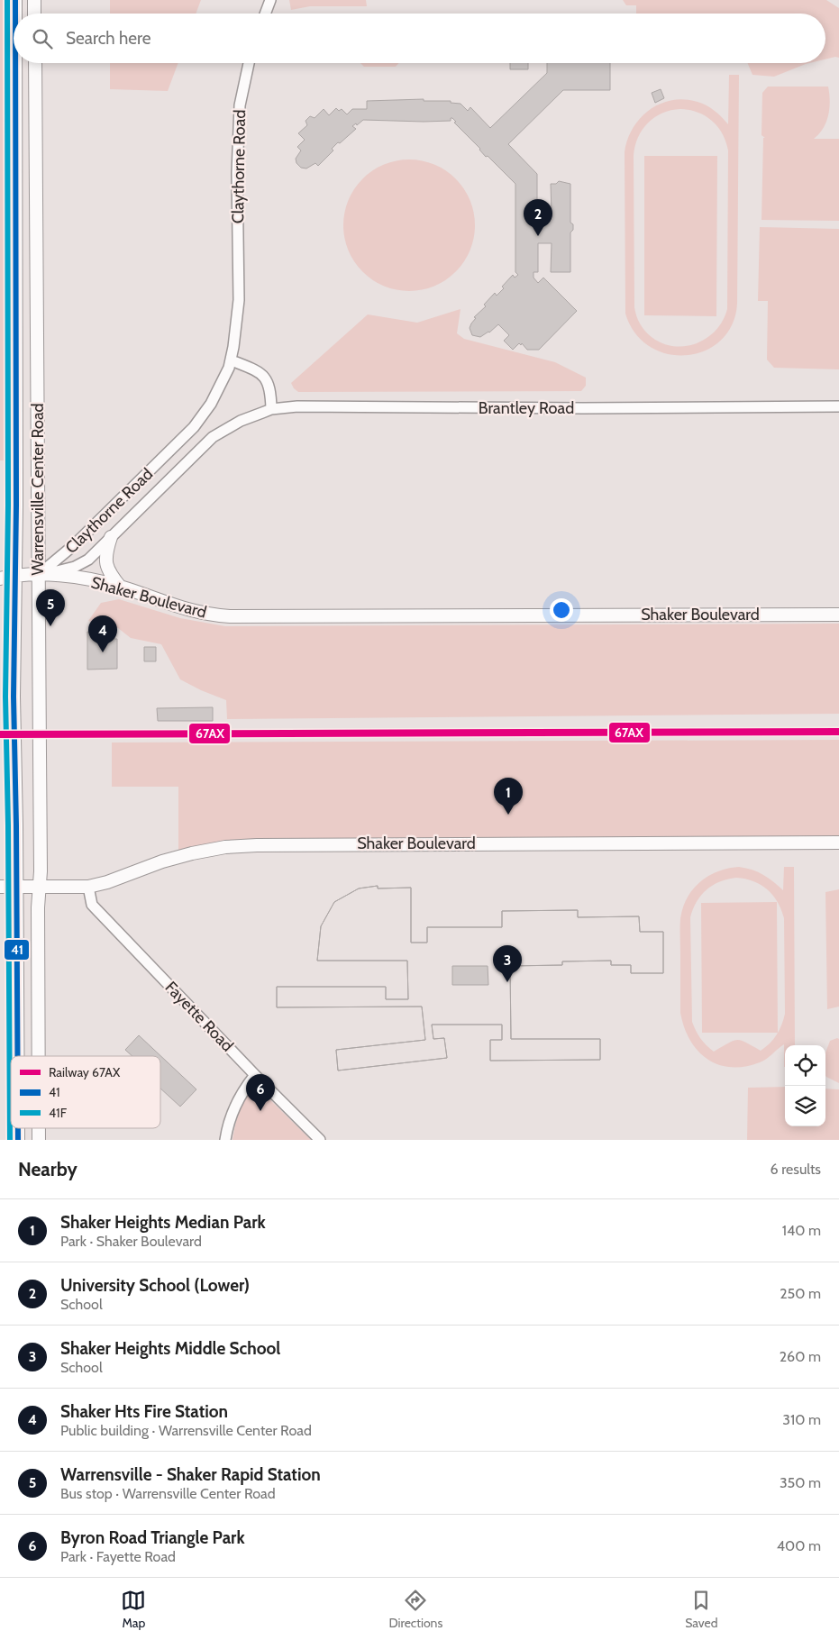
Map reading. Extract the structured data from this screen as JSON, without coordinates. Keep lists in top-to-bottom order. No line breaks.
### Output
{"streets":{"main road":["Warrensville Center Road","Shaker Boulevard"],"street":["Claythorne Road","Brantley Road","Fayette Road"]},"crossings":[["Claythorne Road","Brantley Road"],["Claythorne Road","Warrensville Center Road"],["Claythorne Road","Shaker Boulevard"],["Warrensville Center Road","Shaker Boulevard"],["Shaker Boulevard","Fayette Road"]],"lines":["transit line 41","transit line 41F","rail line 67AX"],"legend":["Railway 67AX","41","41F"],"page":{"search":"Search here","pins":["2","5","4","1","3","6"],"heading":["Nearby","6 results"],"list":[{"mark":"1","name":"Shaker Heights Median Park","note":"Park · Shaker Boulevard","value":"140 m"},{"mark":"2","name":"University School (Lower)","note":"School","value":"250 m"},{"mark":"3","name":"Shaker Heights Middle School","note":"School","value":"260 m"},{"mark":"4","name":"Shaker Hts Fire Station","note":"Public building · Warrensville Center Road","value":"310 m"},{"mark":"5","name":"Warrensville - Shaker Rapid Station","note":"Bus stop · Warrensville Center Road","value":"350 m"},{"mark":"6","name":"Byron Road Triangle Park","note":"Park · Fayette Road","value":"400 m"}],"nav":["Map","Directions","Saved"]}}
